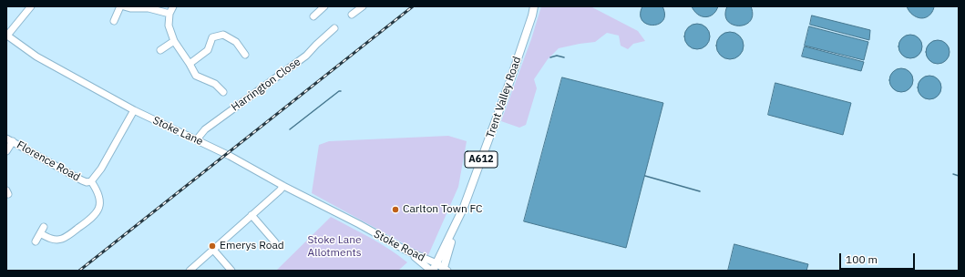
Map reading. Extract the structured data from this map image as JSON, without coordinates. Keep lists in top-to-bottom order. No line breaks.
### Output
{"streets":{"main road":["Trent Valley Road","A612"],"street":["Harrington Close","Stoke Lane","Florence Road","Stoke Road"]},"crossings":[["Harrington Close","Stoke Lane"],["Trent Valley Road","Stoke Road"],["Stoke Lane","Florence Road"],["Stoke Lane","Stoke Road"]],"parks":["Stoke Lane Allotments"],"places":["Carlton Town FC","Emerys Road"],"scale_bar":"100 m"}
